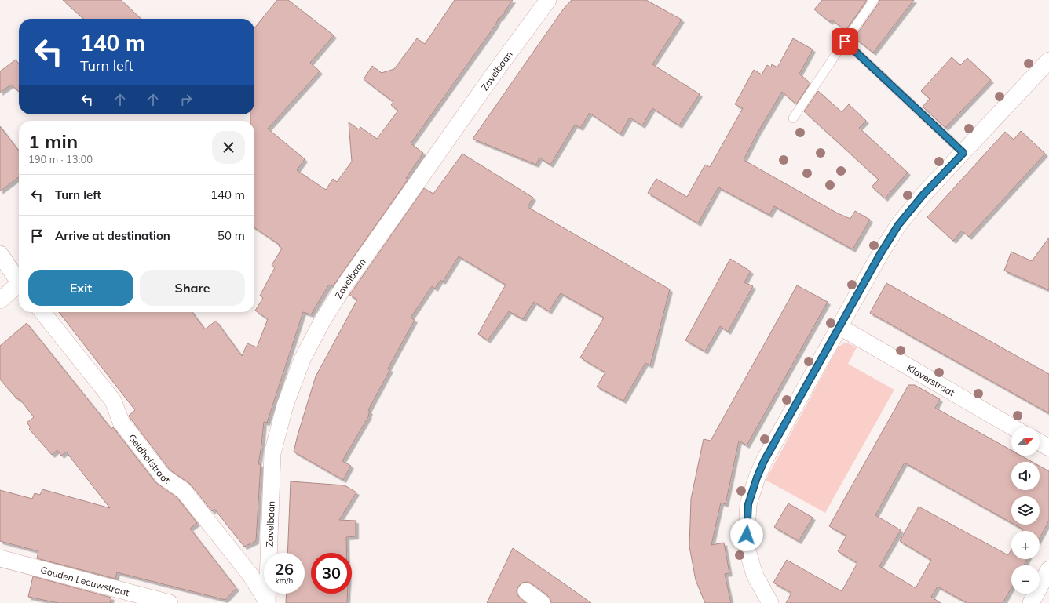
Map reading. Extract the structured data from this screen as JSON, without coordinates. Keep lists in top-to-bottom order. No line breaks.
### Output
{"streets":{"street":["Zavelbaan","Klaverstraat","Geldhofstraat","Gouden Leeuwstraat"]},"crossings":[["Zavelbaan","Geldhofstraat"]],"north":"top right","page":{"turn":["140 m","Turn left"],"heading":["1 min","190 m · 13:00"],"list":[{"name":"Turn left","value":"140 m"},{"name":"Arrive at destination","value":"50 m"}],"buttons":["Exit","Share"],"map_buttons":["+","−"],"speed":"26 km/h","limit":"30"}}
